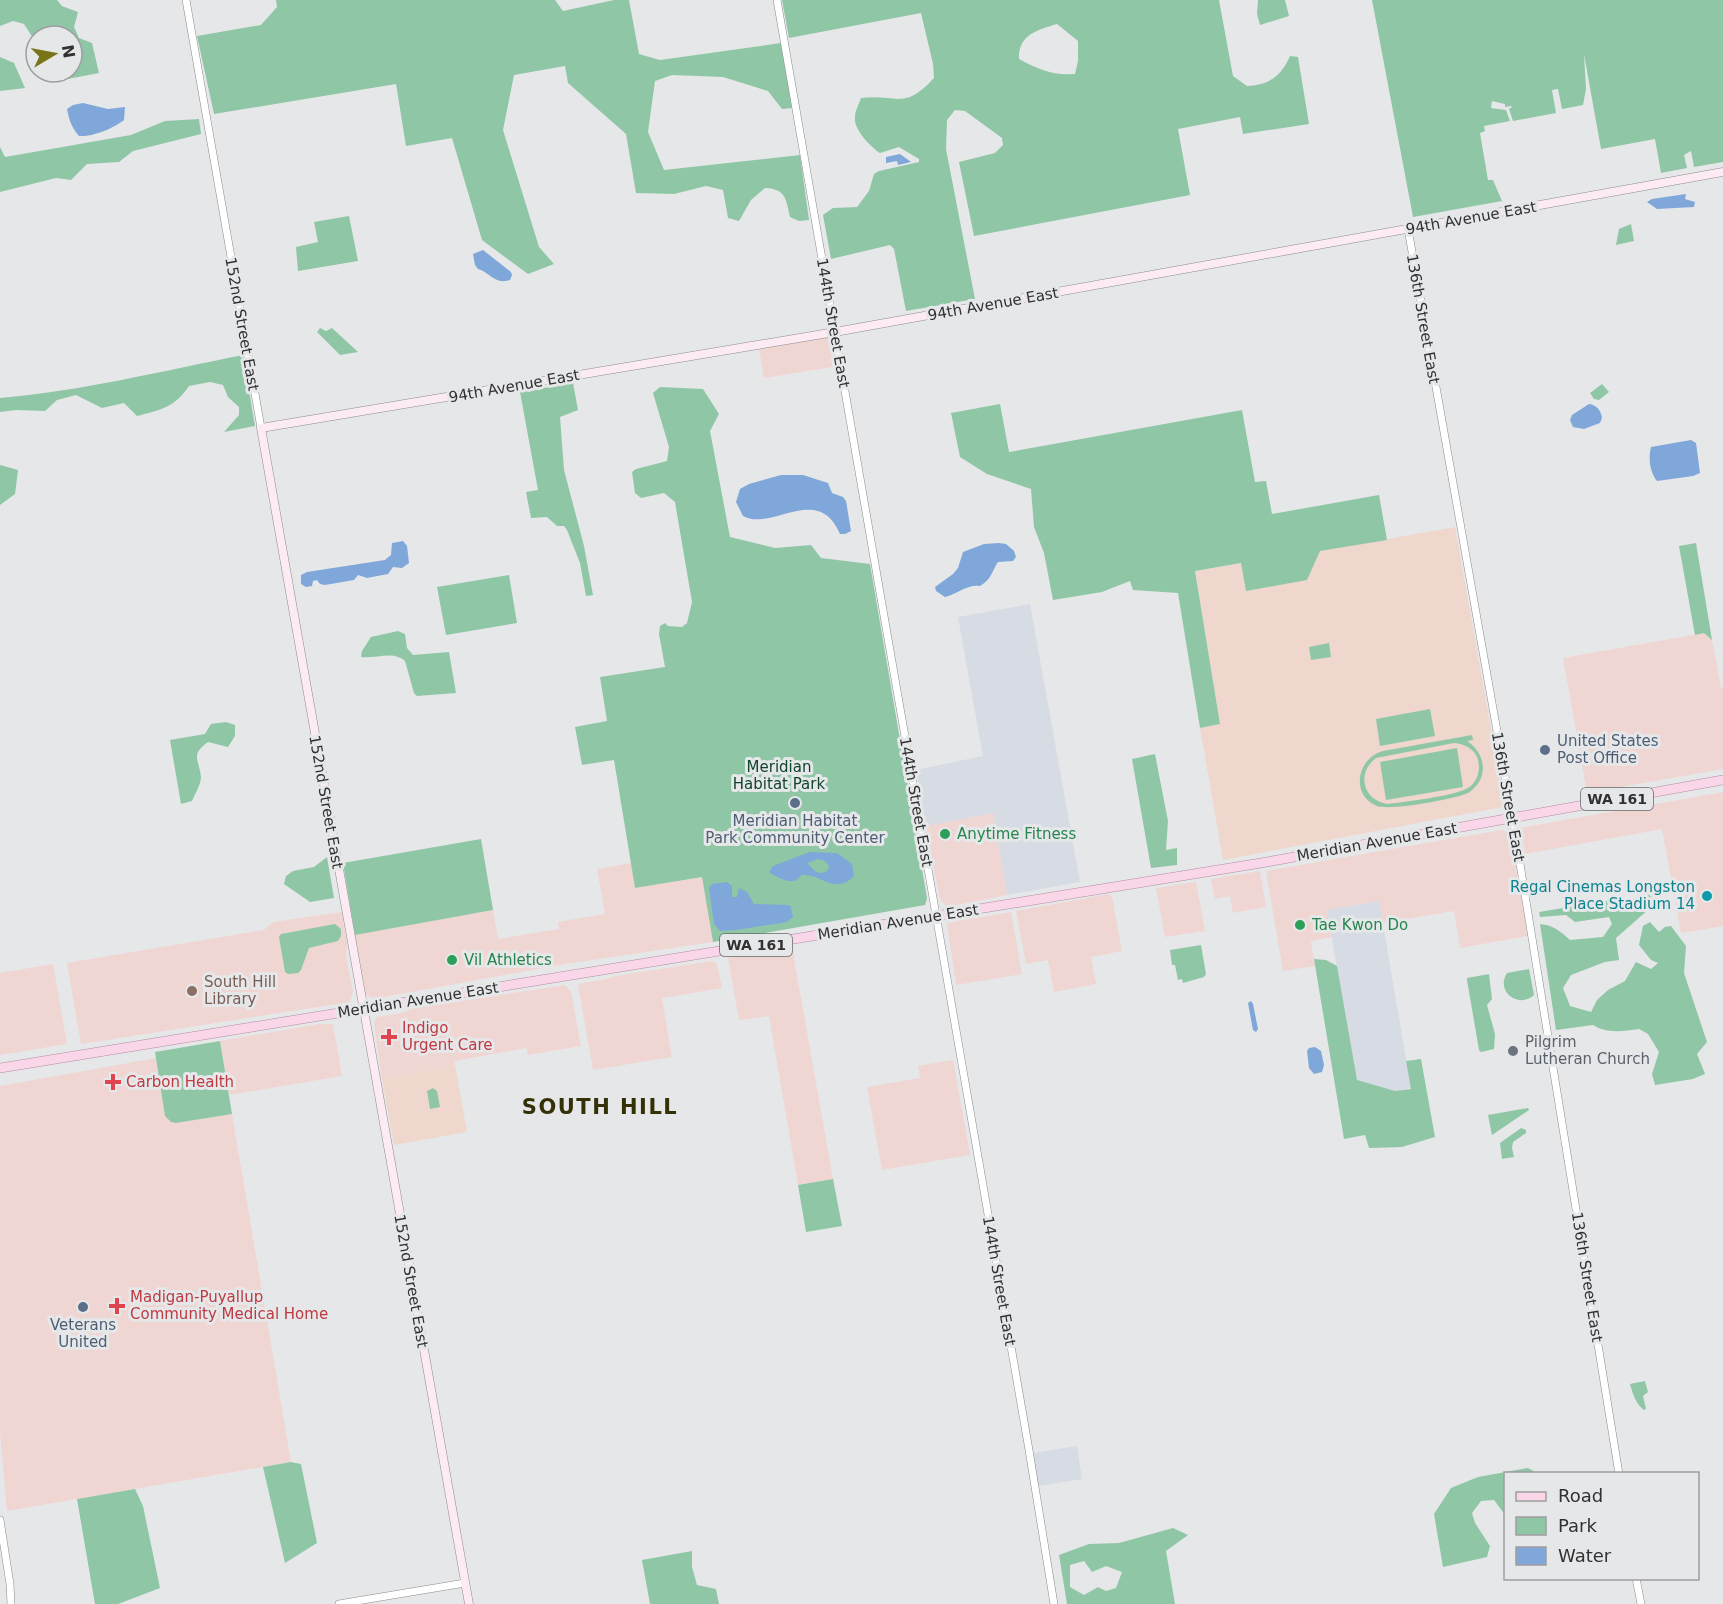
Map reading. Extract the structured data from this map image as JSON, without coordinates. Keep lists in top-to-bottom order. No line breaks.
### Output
{"streets":{"main road":["94th Avenue East","152nd Street East","WA 161","Meridian Avenue East"],"street":["136th Street East","144th Street East"]},"crossings":[["94th Avenue East","136th Street East"],["94th Avenue East","144th Street East"],["94th Avenue East","152nd Street East"],["136th Street East","Meridian Avenue East"],["144th Street East","Meridian Avenue East"],["152nd Street East","Meridian Avenue East"]],"districts":["SOUTH HILL"],"parks":["Meridian Habitat Park"],"places":{"other":["United States Post Office","Meridian Habitat Park Community Center","Anytime Fitness","Regal Cinemas Longston Place Stadium 14","Tae Kwon Do","Vil Athletics","South Hill Library","Pilgrim Lutheran Church","Veterans United"],"health":["Indigo Urgent Care","Carbon Health","Madigan-Puyallup Community Medical Home"]},"legend":["Road","Park","Water"],"north":"right"}
